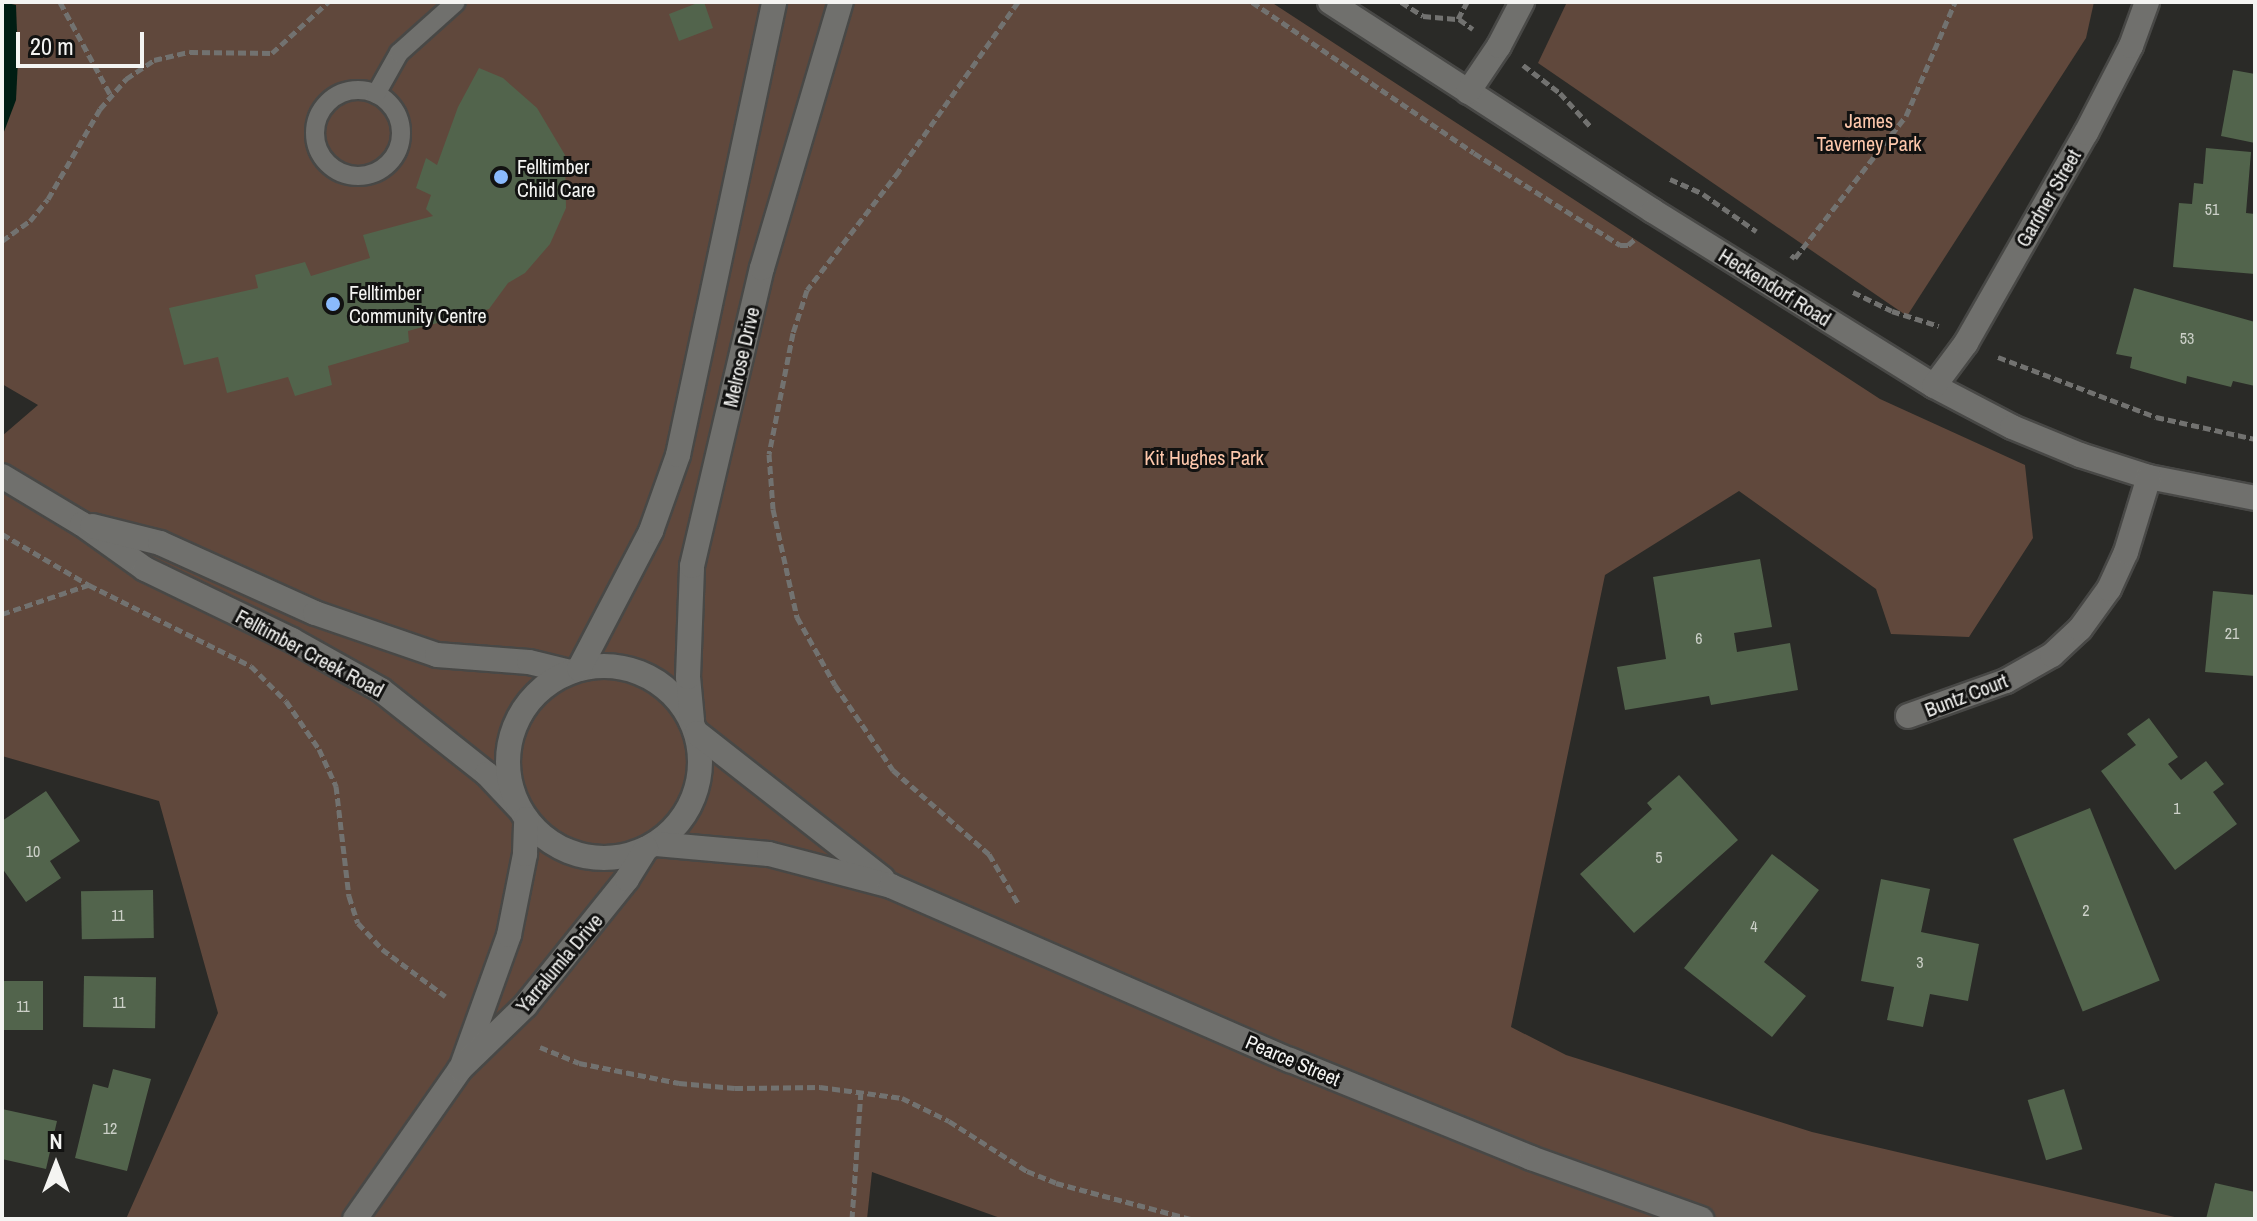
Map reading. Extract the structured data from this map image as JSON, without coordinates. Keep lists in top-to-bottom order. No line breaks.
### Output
{"streets":{"main road":["Gardner Street","Heckendorf Road","Melrose Drive","Felltimber Creek Road","Buntz Court","Yarralumla Drive","Pearce Street"]},"crossings":[["Gardner Street","Heckendorf Road"],["Heckendorf Road","Buntz Court"],["Melrose Drive","Felltimber Creek Road"],["Melrose Drive","Yarralumla Drive"],["Melrose Drive","Pearce Street"],["Felltimber Creek Road","Yarralumla Drive"],["Felltimber Creek Road","Pearce Street"],["Yarralumla Drive","Pearce Street"]],"parks":["James Taverney Park","Kit Hughes Park"],"places":["Felltimber Child Care","Felltimber Community Centre"],"house_numbers":["51","53","21","6","1","10","5","2","11","4","3","11","11","12"],"scale_bar":"20 m","north":"top"}
